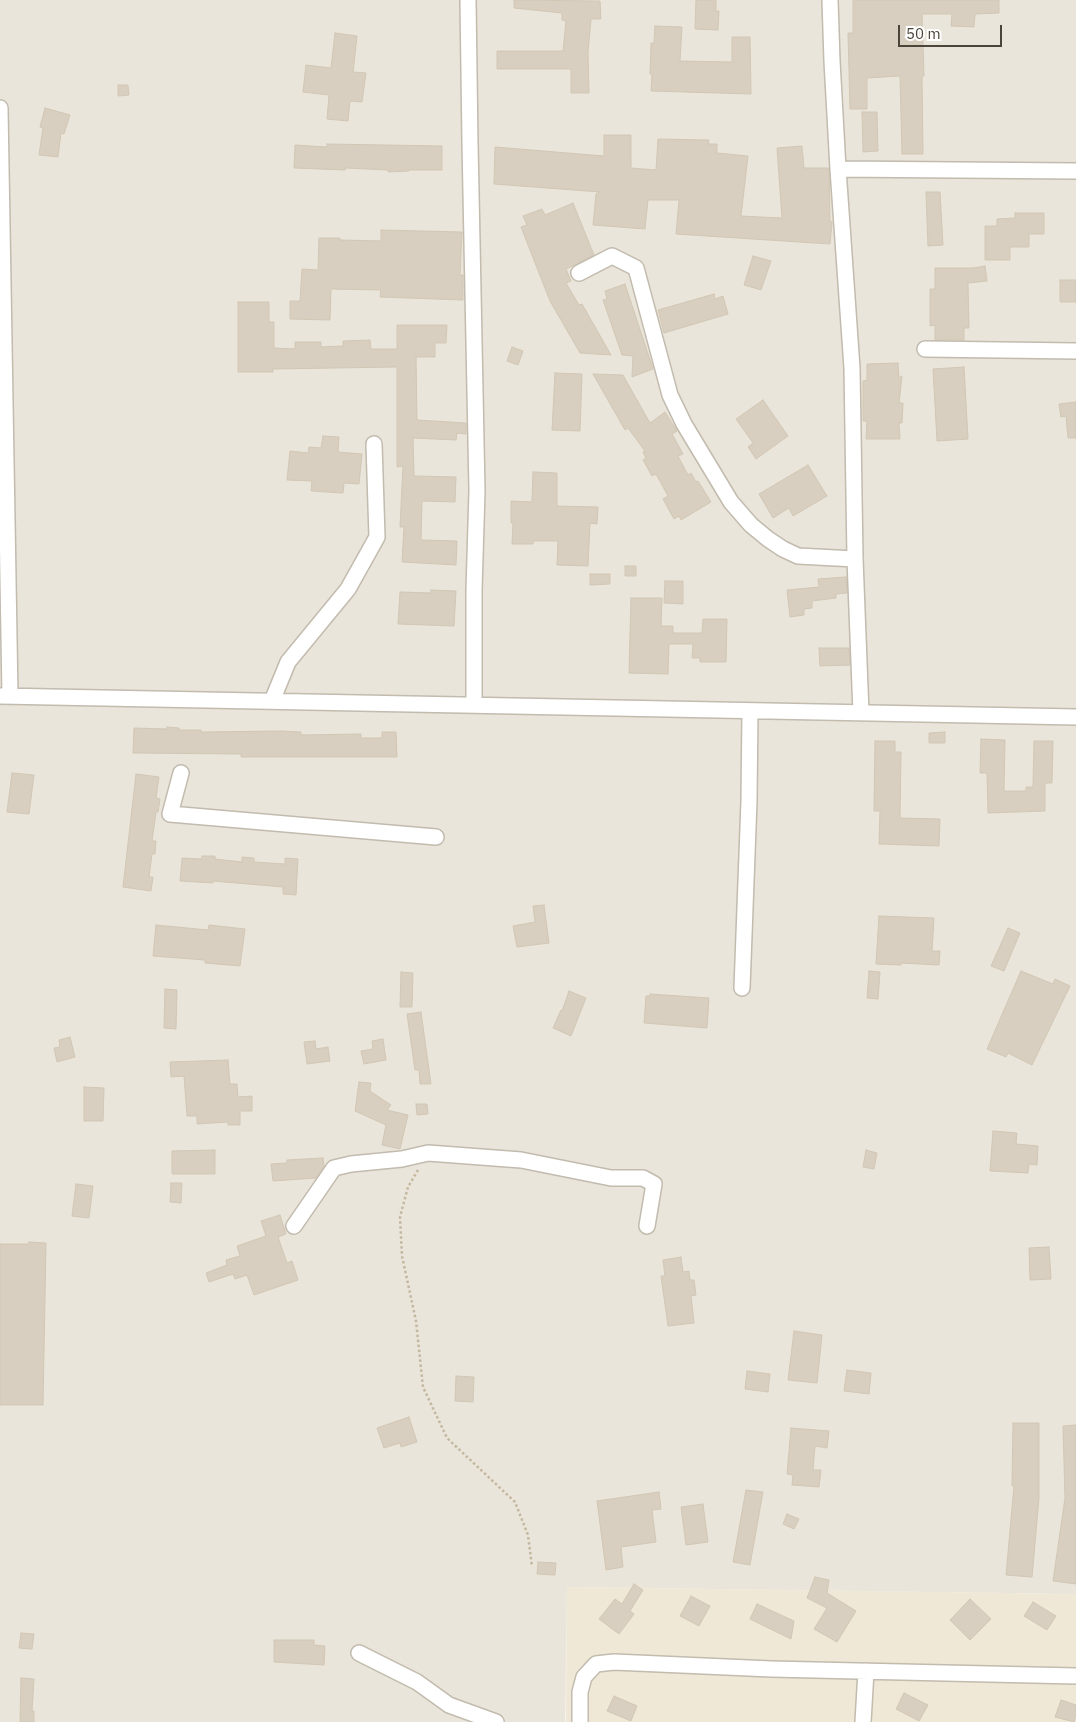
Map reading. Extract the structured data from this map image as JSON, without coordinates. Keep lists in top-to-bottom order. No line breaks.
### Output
{"scale_bar":"50 m"}
